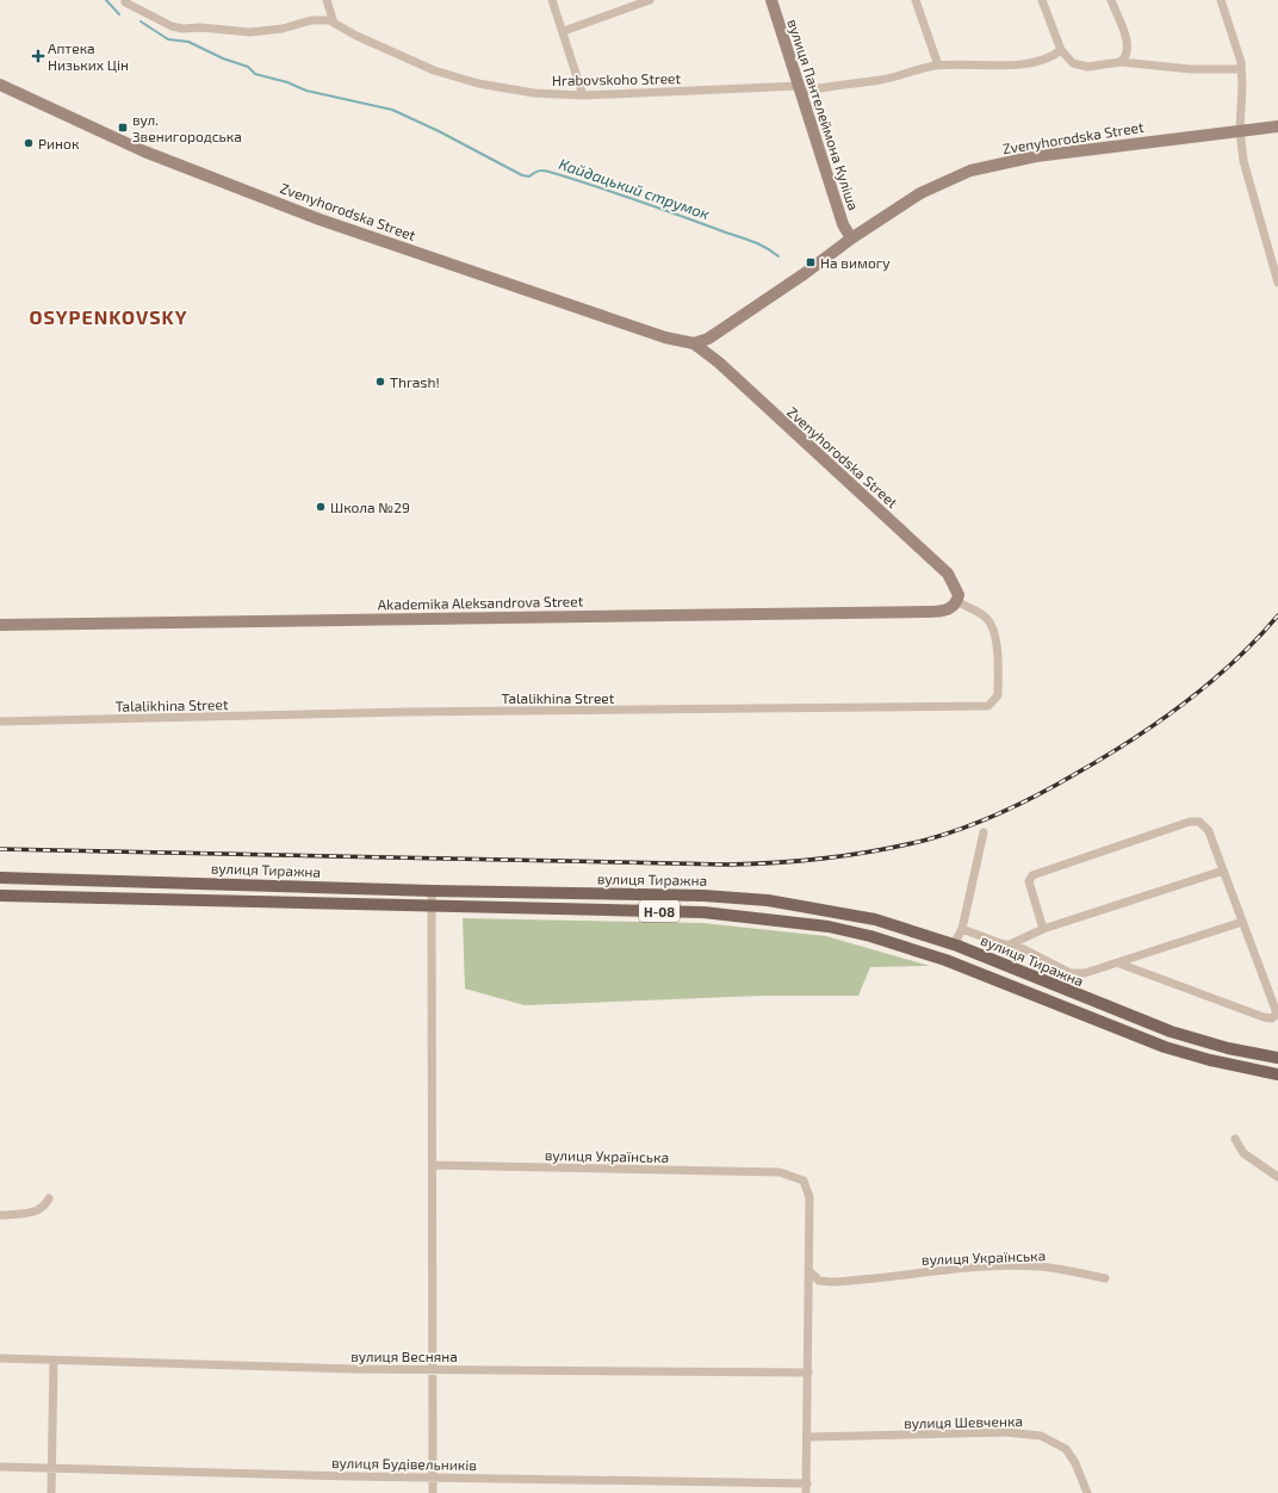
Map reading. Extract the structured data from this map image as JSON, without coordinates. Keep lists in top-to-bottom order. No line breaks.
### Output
{"streets":{"main road":["вулиця Тиражна","Н-08"],"street":["Hrabovskoho Street","вулиця Пантелеймона Куліша","Zvenyhorodska Street","Akademika Aleksandrova Street","Talalikhina Street","вулиця Українська","вулиця Весняна","вулиця Шевченка","вулиця Будівельників"]},"crossings":[["Hrabovskoho Street","вулиця Пантелеймона Куліша"],["вулиця Пантелеймона Куліша","Zvenyhorodska Street"],["Zvenyhorodska Street","Akademika Aleksandrova Street"],["Zvenyhorodska Street","Talalikhina Street"],["Akademika Aleksandrova Street","Talalikhina Street"],["вулиця Українська","вулиця Весняна"],["вулиця Українська","вулиця Шевченка"],["вулиця Українська","вулиця Будівельників"]],"districts":["OSYPENKOVSKY"],"water":["Кайдацький струмок"],"places":{"health":["Аптека Низьких Цін"],"transit":["вул. Звенигородська","На вимогу"],"other":["Ринок","Thrash!","Школа №29"]}}
